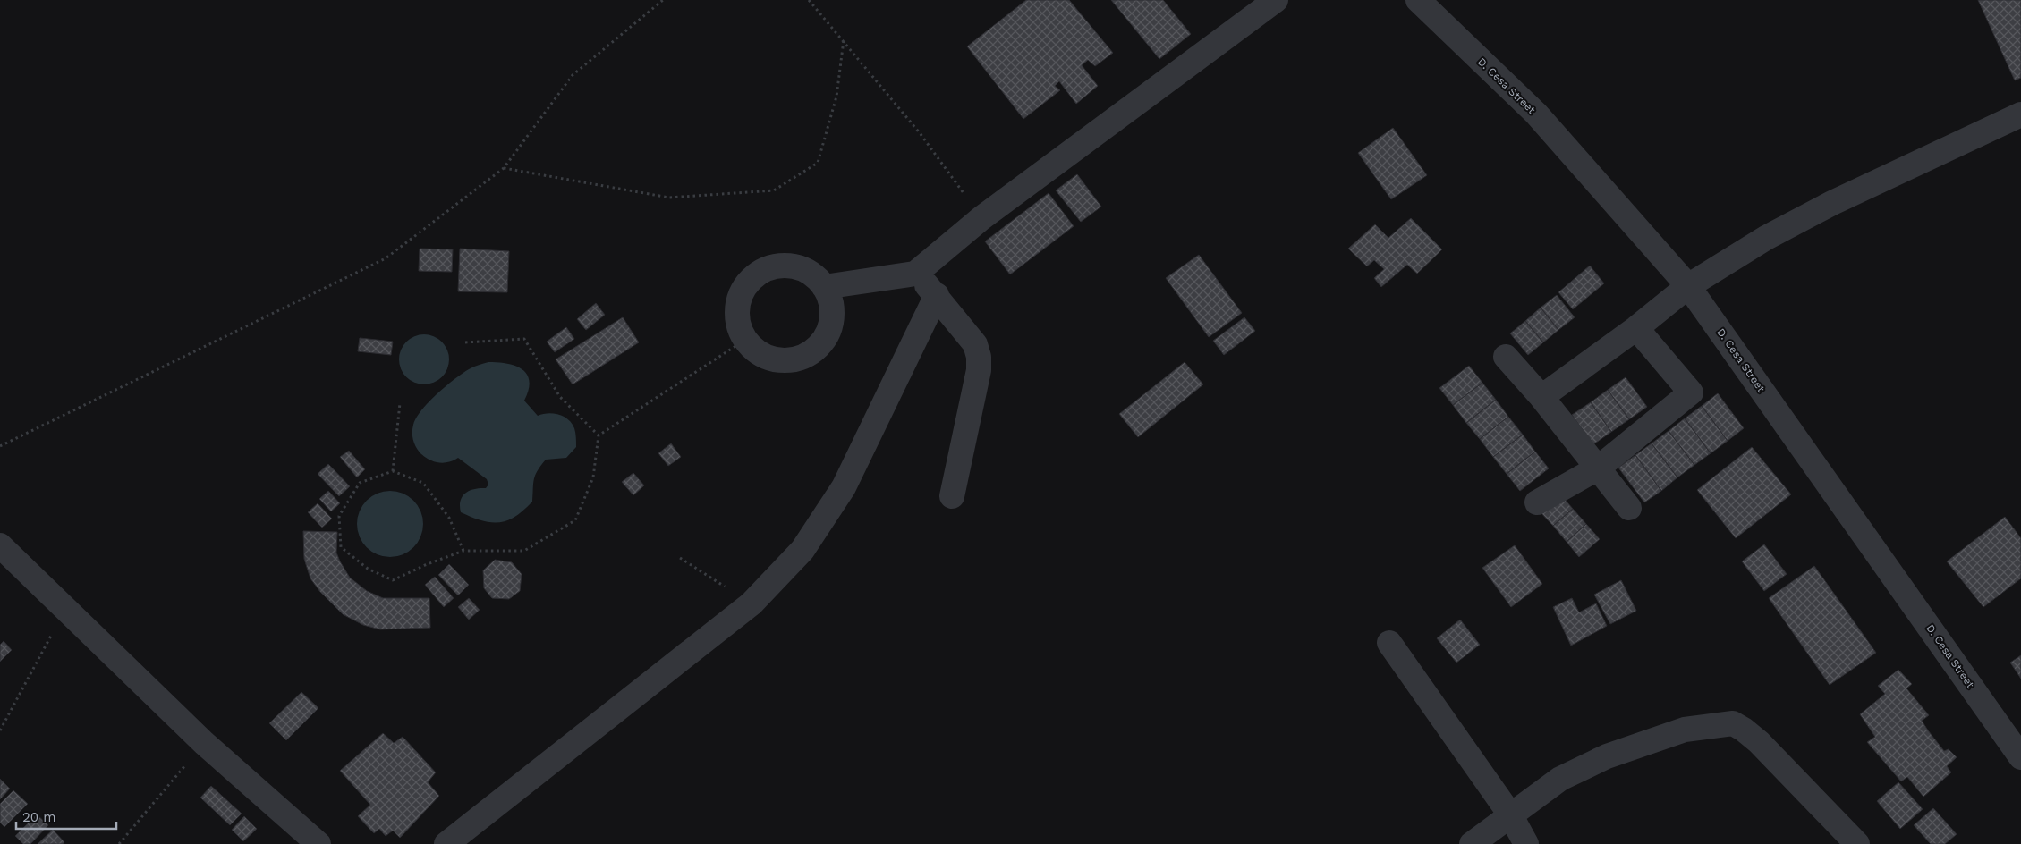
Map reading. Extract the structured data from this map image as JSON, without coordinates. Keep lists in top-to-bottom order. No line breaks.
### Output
{"streets":{"street":["D. Cesa Street"]},"scale_bar":"20 m"}
